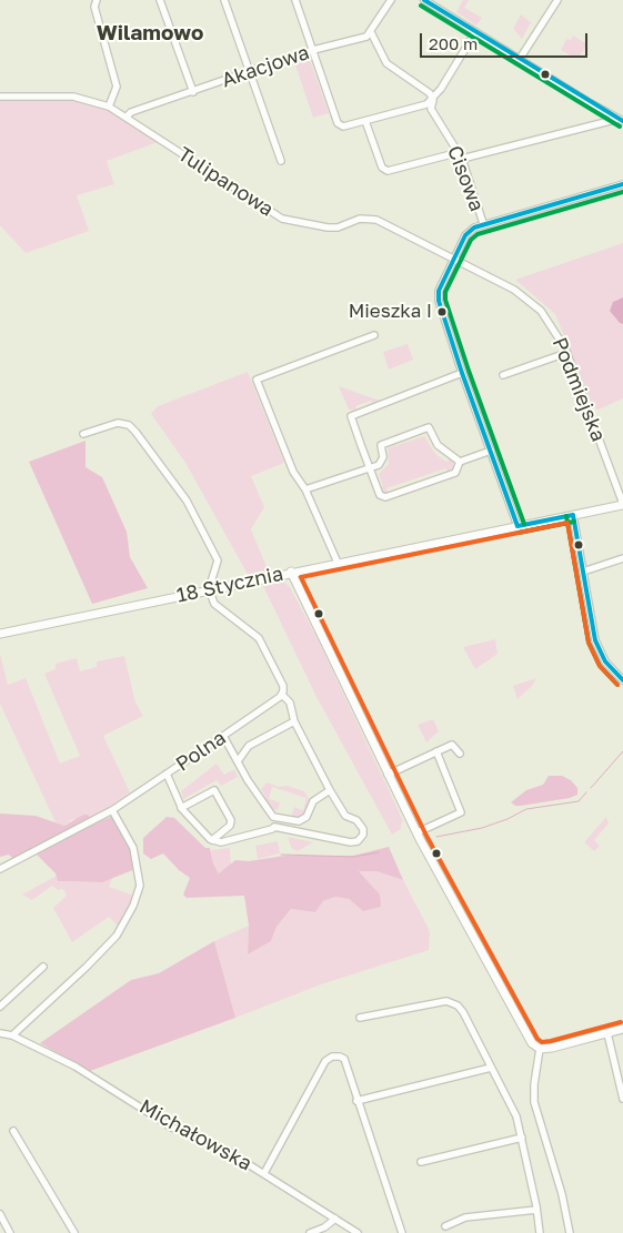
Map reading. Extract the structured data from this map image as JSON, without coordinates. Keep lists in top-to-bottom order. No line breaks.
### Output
{"streets":{"street":["Akacjowa","Cisowa","Tulipanowa","Podmiejska","18 Stycznia","Polna","Michałowska"]},"crossings":[["Akacjowa","Cisowa"],["Akacjowa","Tulipanowa"],["Tulipanowa","Podmiejska"],["Podmiejska","18 Stycznia"]],"districts":["Wilamowo"],"places":["Mieszka I"],"scale_bar":"200 m"}
